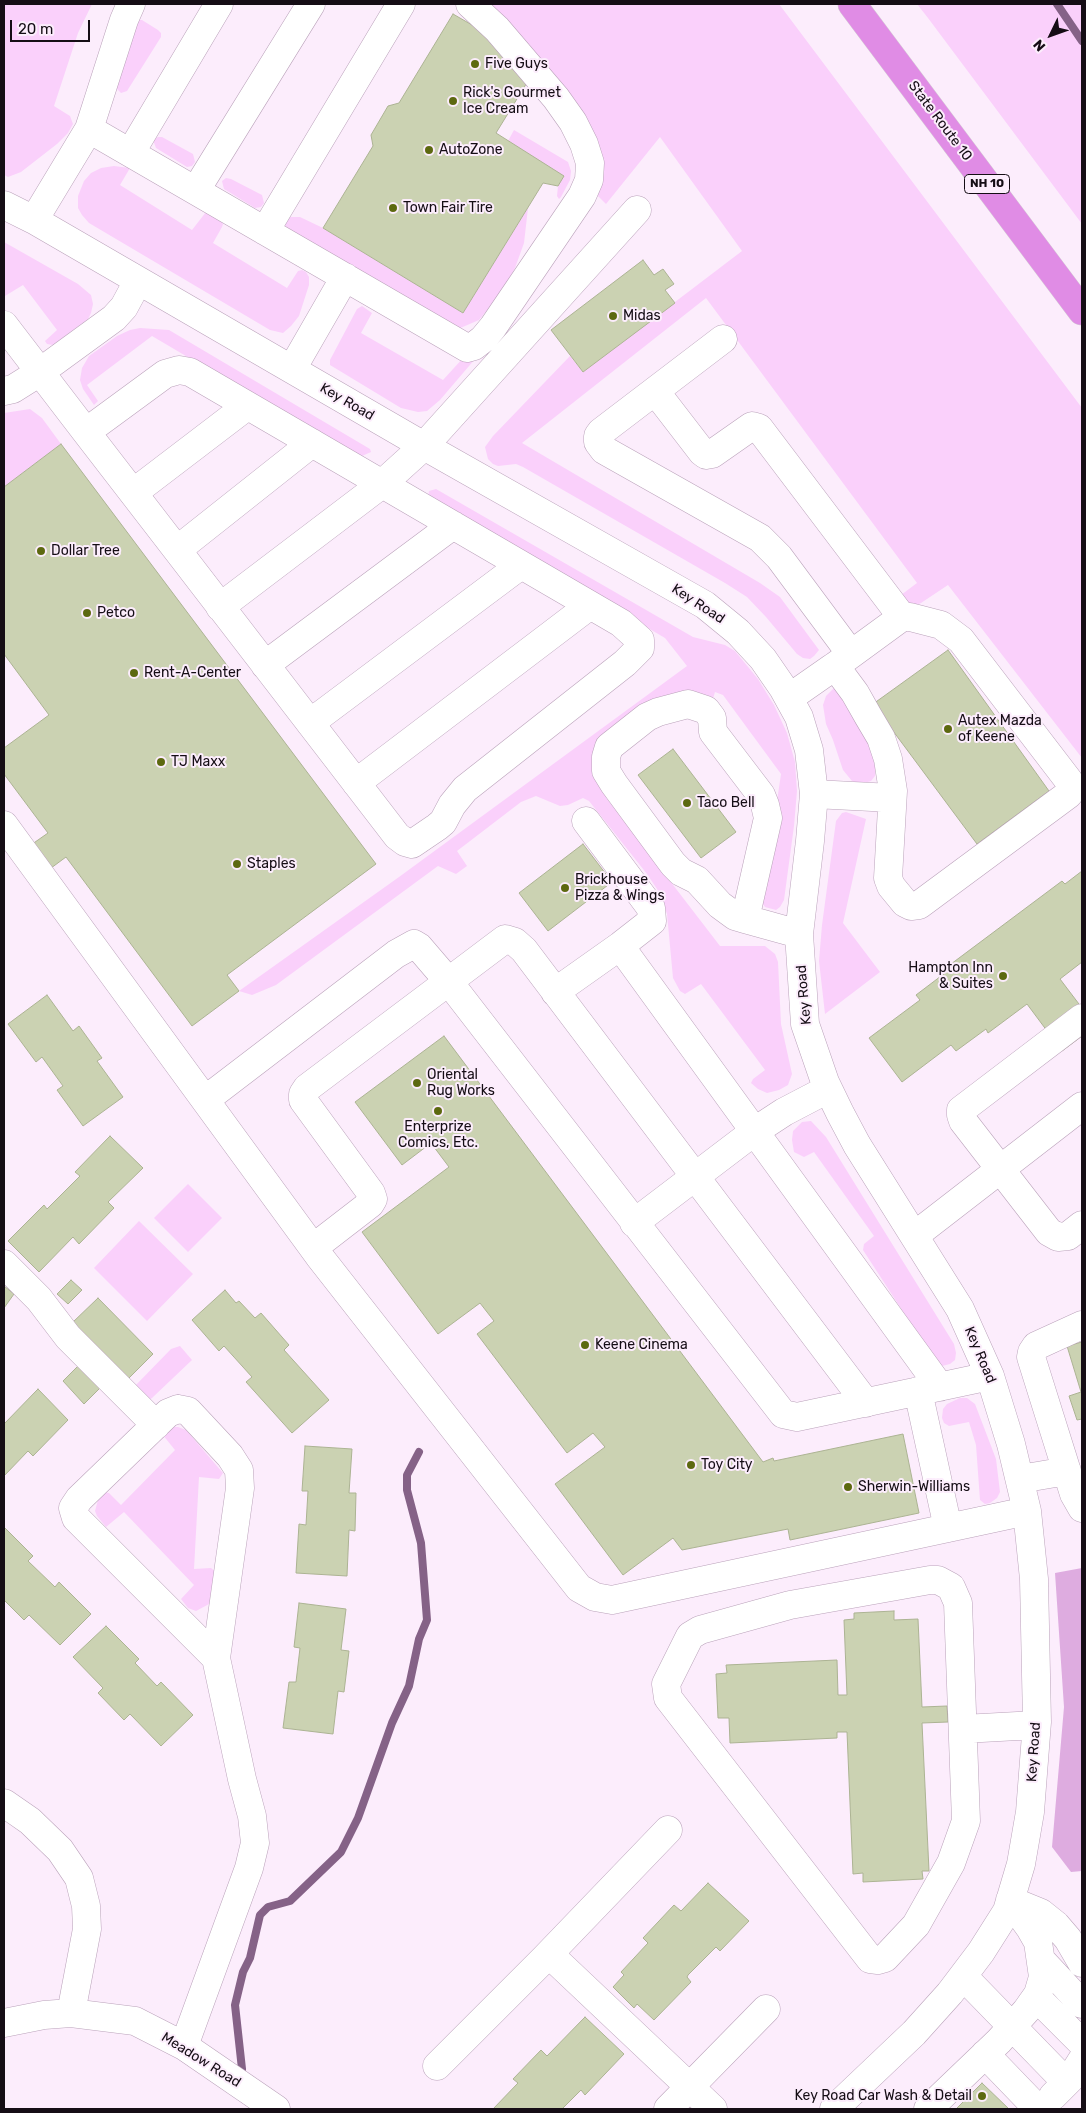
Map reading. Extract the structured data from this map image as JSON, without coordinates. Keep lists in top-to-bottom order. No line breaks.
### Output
{"streets":{"highway":["State Route 10","NH 10"],"street":["Key Road","Meadow Road"]},"places":["Five Guys","Rick's Gourmet Ice Cream","AutoZone","Town Fair Tire","Midas","Dollar Tree","Petco","Rent-A-Center","Autex Mazda of Keene","TJ Maxx","Taco Bell","Staples","Brickhouse Pizza & Wings","Hampton Inn & Suites","Oriental Rug Works","Enterprize Comics, Etc.","Keene Cinema","Toy City","Sherwin-Williams","Key Road Car Wash & Detail"],"scale_bar":"20 m","north":"bottom left"}
